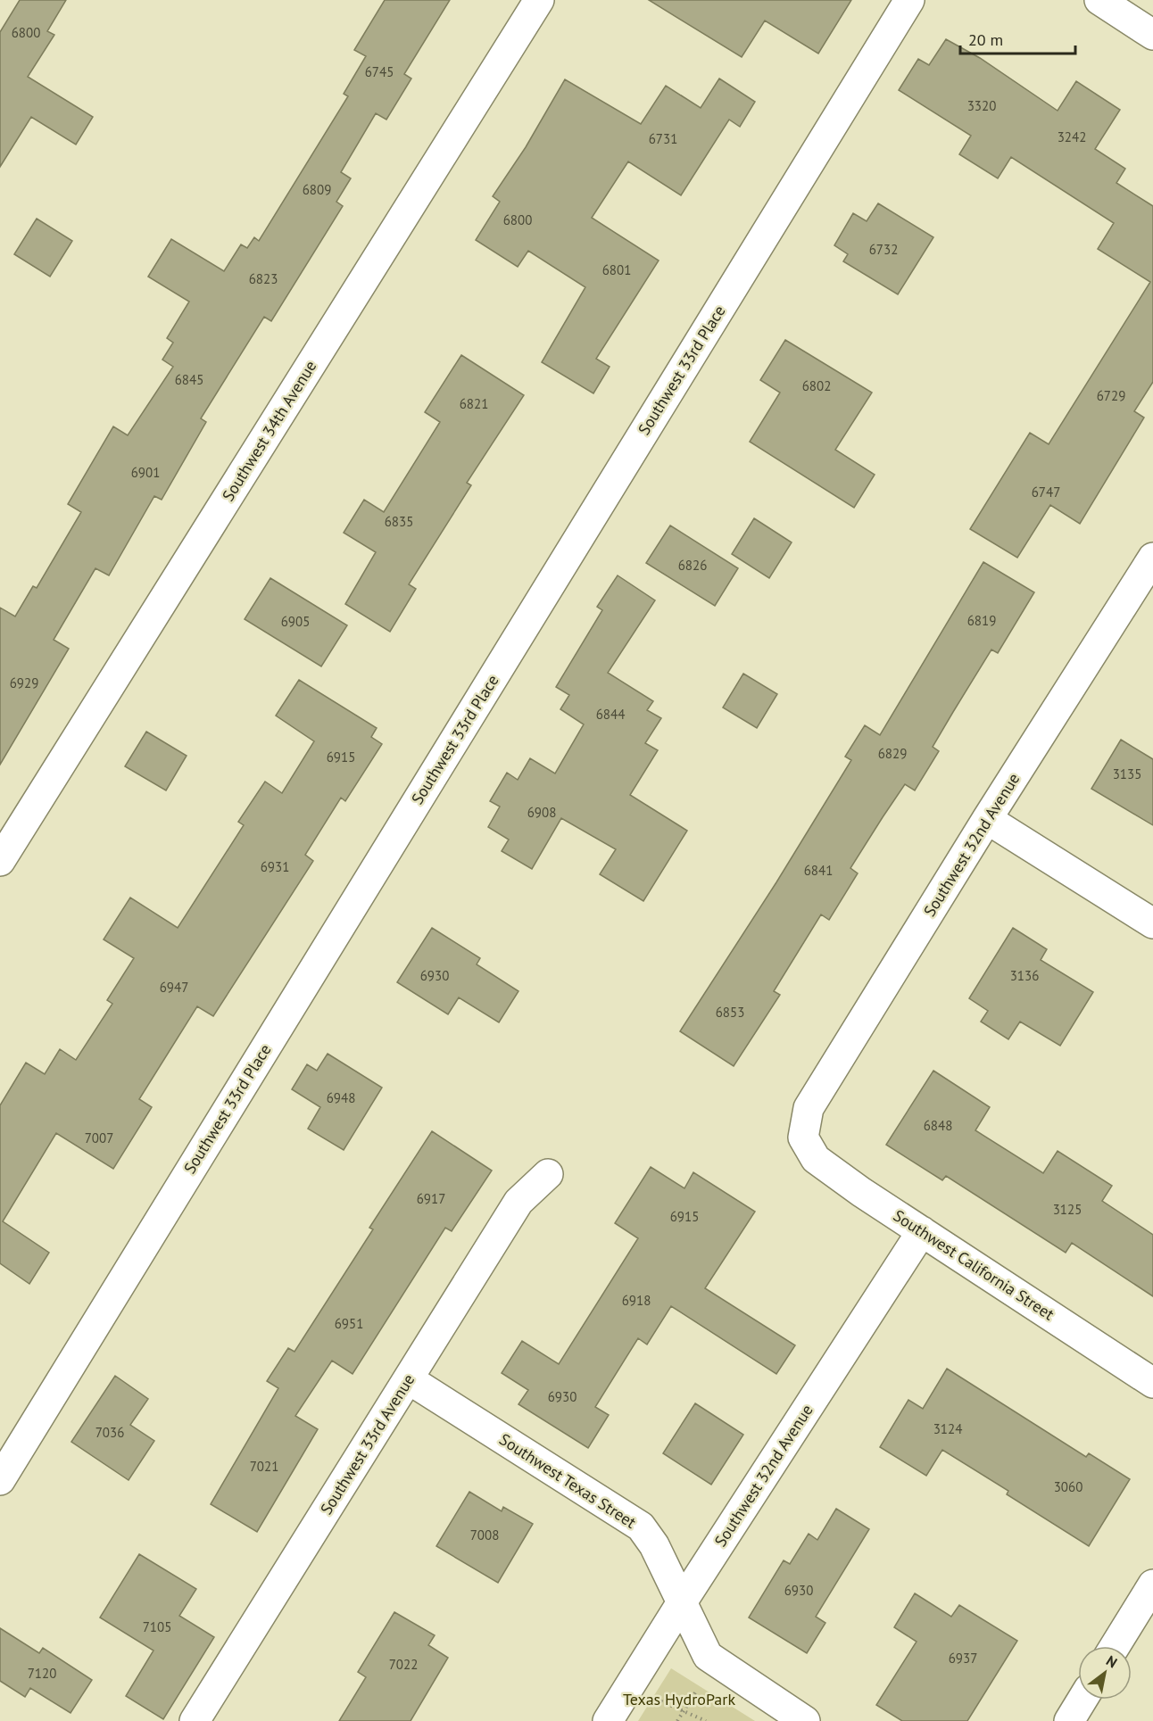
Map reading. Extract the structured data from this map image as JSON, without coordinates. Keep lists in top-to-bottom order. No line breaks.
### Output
{"streets":{"street":["Southwest 33rd Place","Southwest 34th Avenue","Southwest 32nd Avenue","Southwest California Street","Southwest 33rd Avenue","Southwest Texas Street"]},"crossings":[["Southwest 32nd Avenue","Southwest California Street"],["Southwest 32nd Avenue","Southwest Texas Street"],["Southwest 33rd Avenue","Southwest Texas Street"]],"parks":["Texas HydroPark"],"house_numbers":["6800","6745","3320","3242","6731","6809","6800","6732","6801","6823","6845","6802","6729","6821","6901","6747","6835","6826","6819","6905","6929","6844","6829","6915","3135","6908","6931","6841","6930","3136","6947","6853","6948","6848","7007","6917","3125","6915","6918","6951","6930","3124","7036","7021","3060","7008","6930","7105","6937","7022","7120"],"scale_bar":"20 m","north":"top right"}
